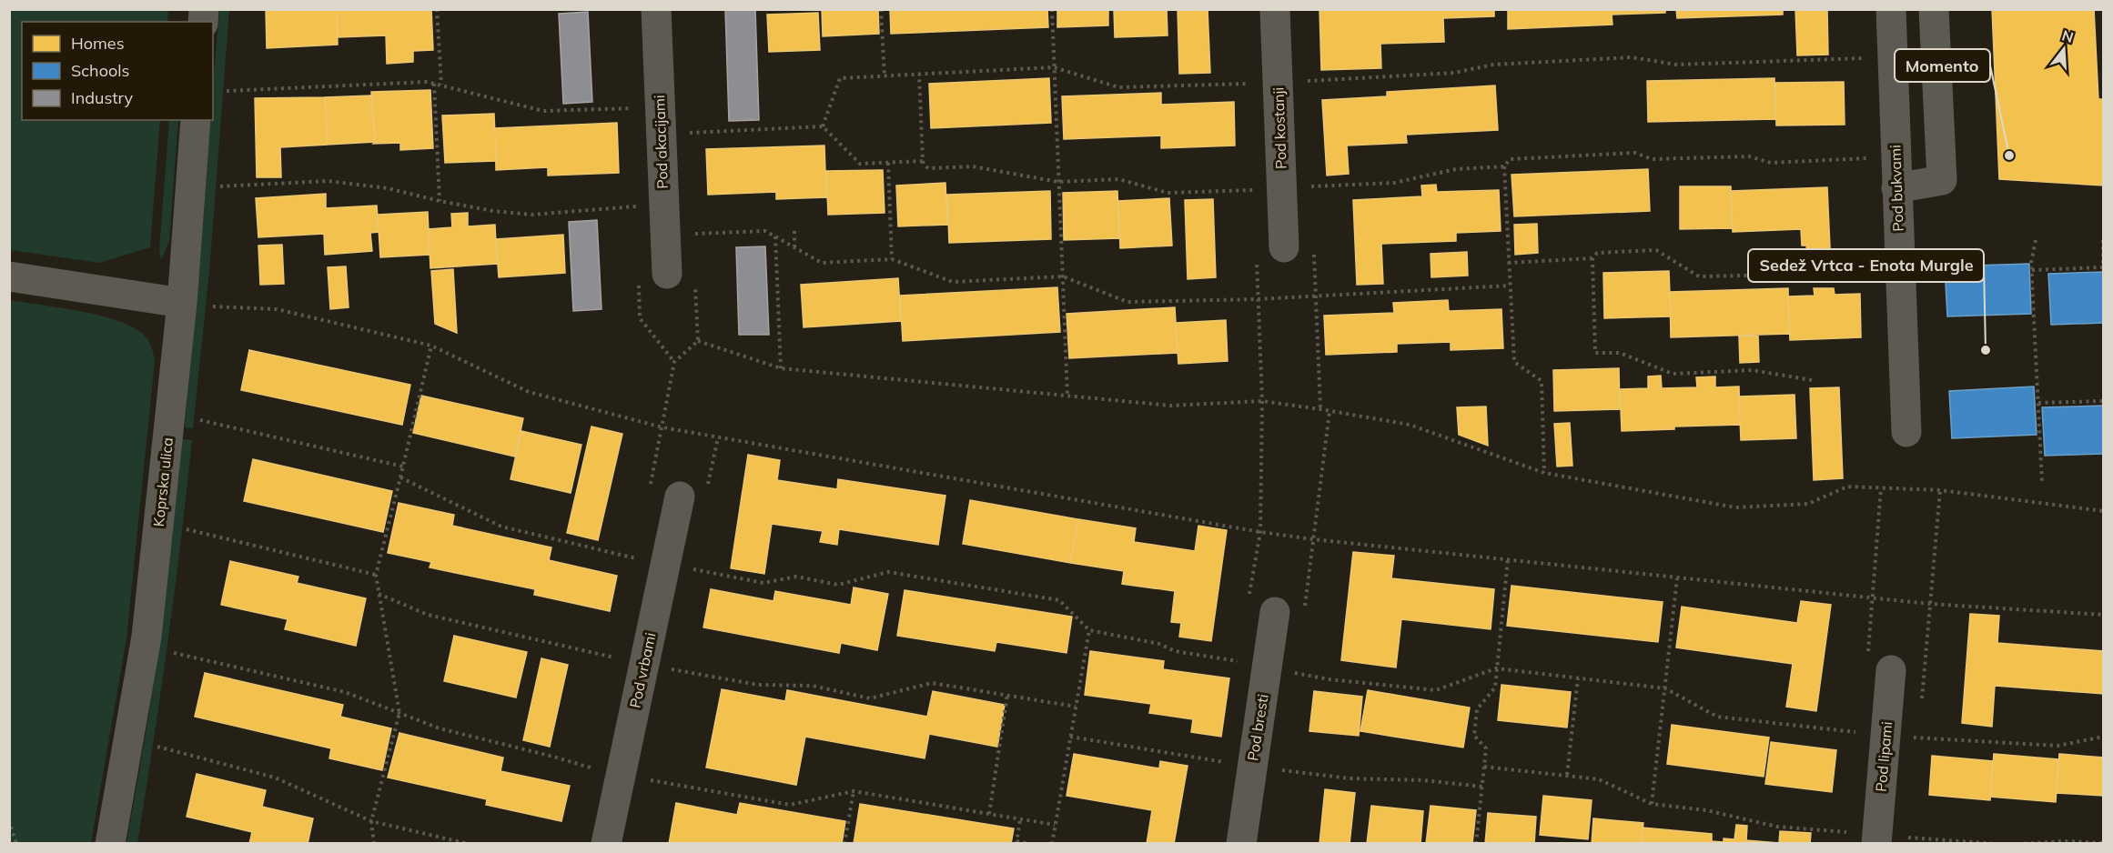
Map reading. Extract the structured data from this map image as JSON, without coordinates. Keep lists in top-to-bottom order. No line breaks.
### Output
{"streets":{"street":["Pod kostanji","Pod akacijami","Pod bukvami","Koprska ulica","Pod vrbami","Pod bresti","Pod lipami"]},"places":["Momento","Sedež Vrtca - Enota Murgle"],"legend":["Homes","Schools","Industry"],"north":"top"}
